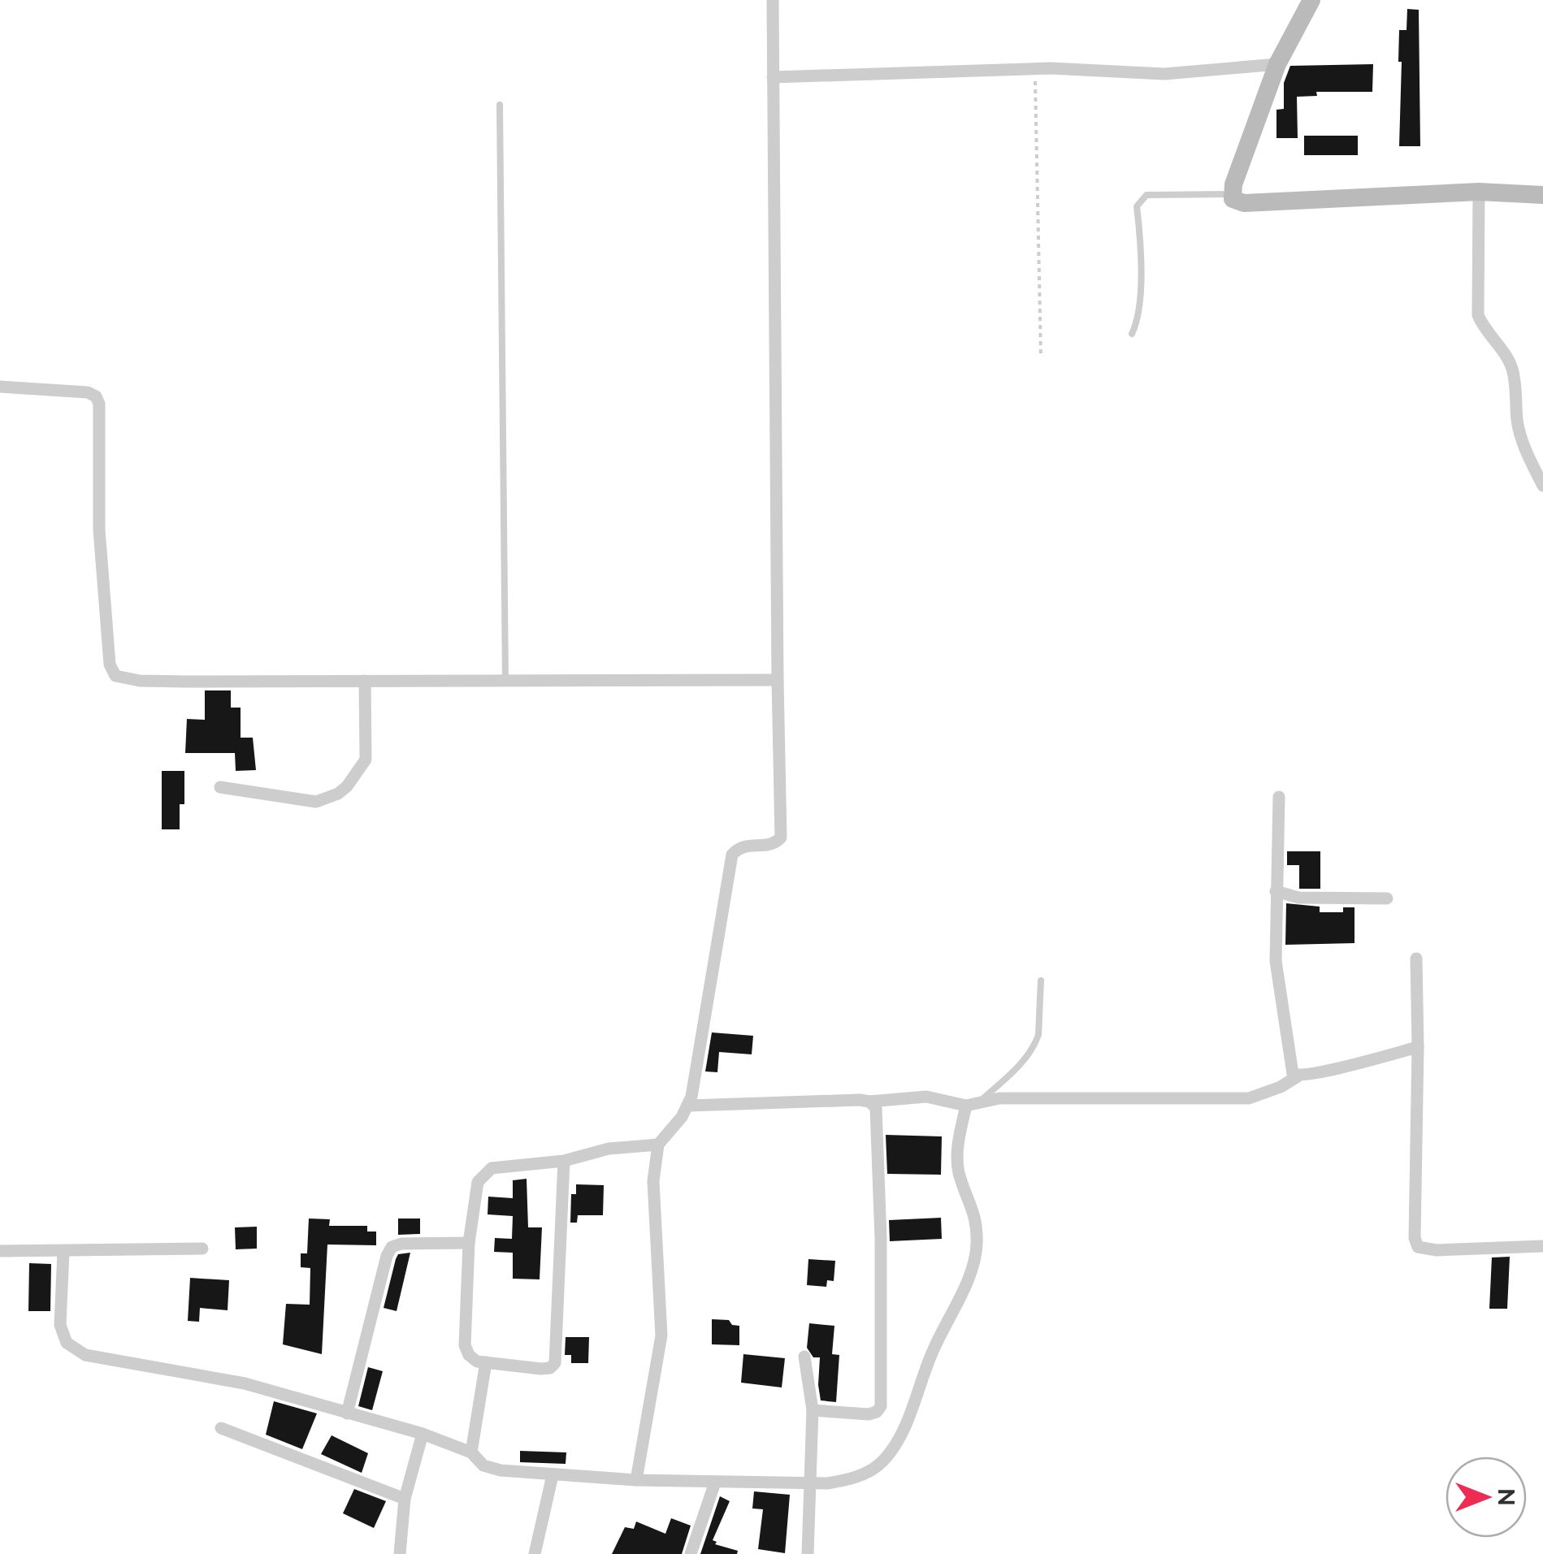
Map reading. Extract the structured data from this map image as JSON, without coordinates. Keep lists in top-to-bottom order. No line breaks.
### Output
{"north":"right"}
